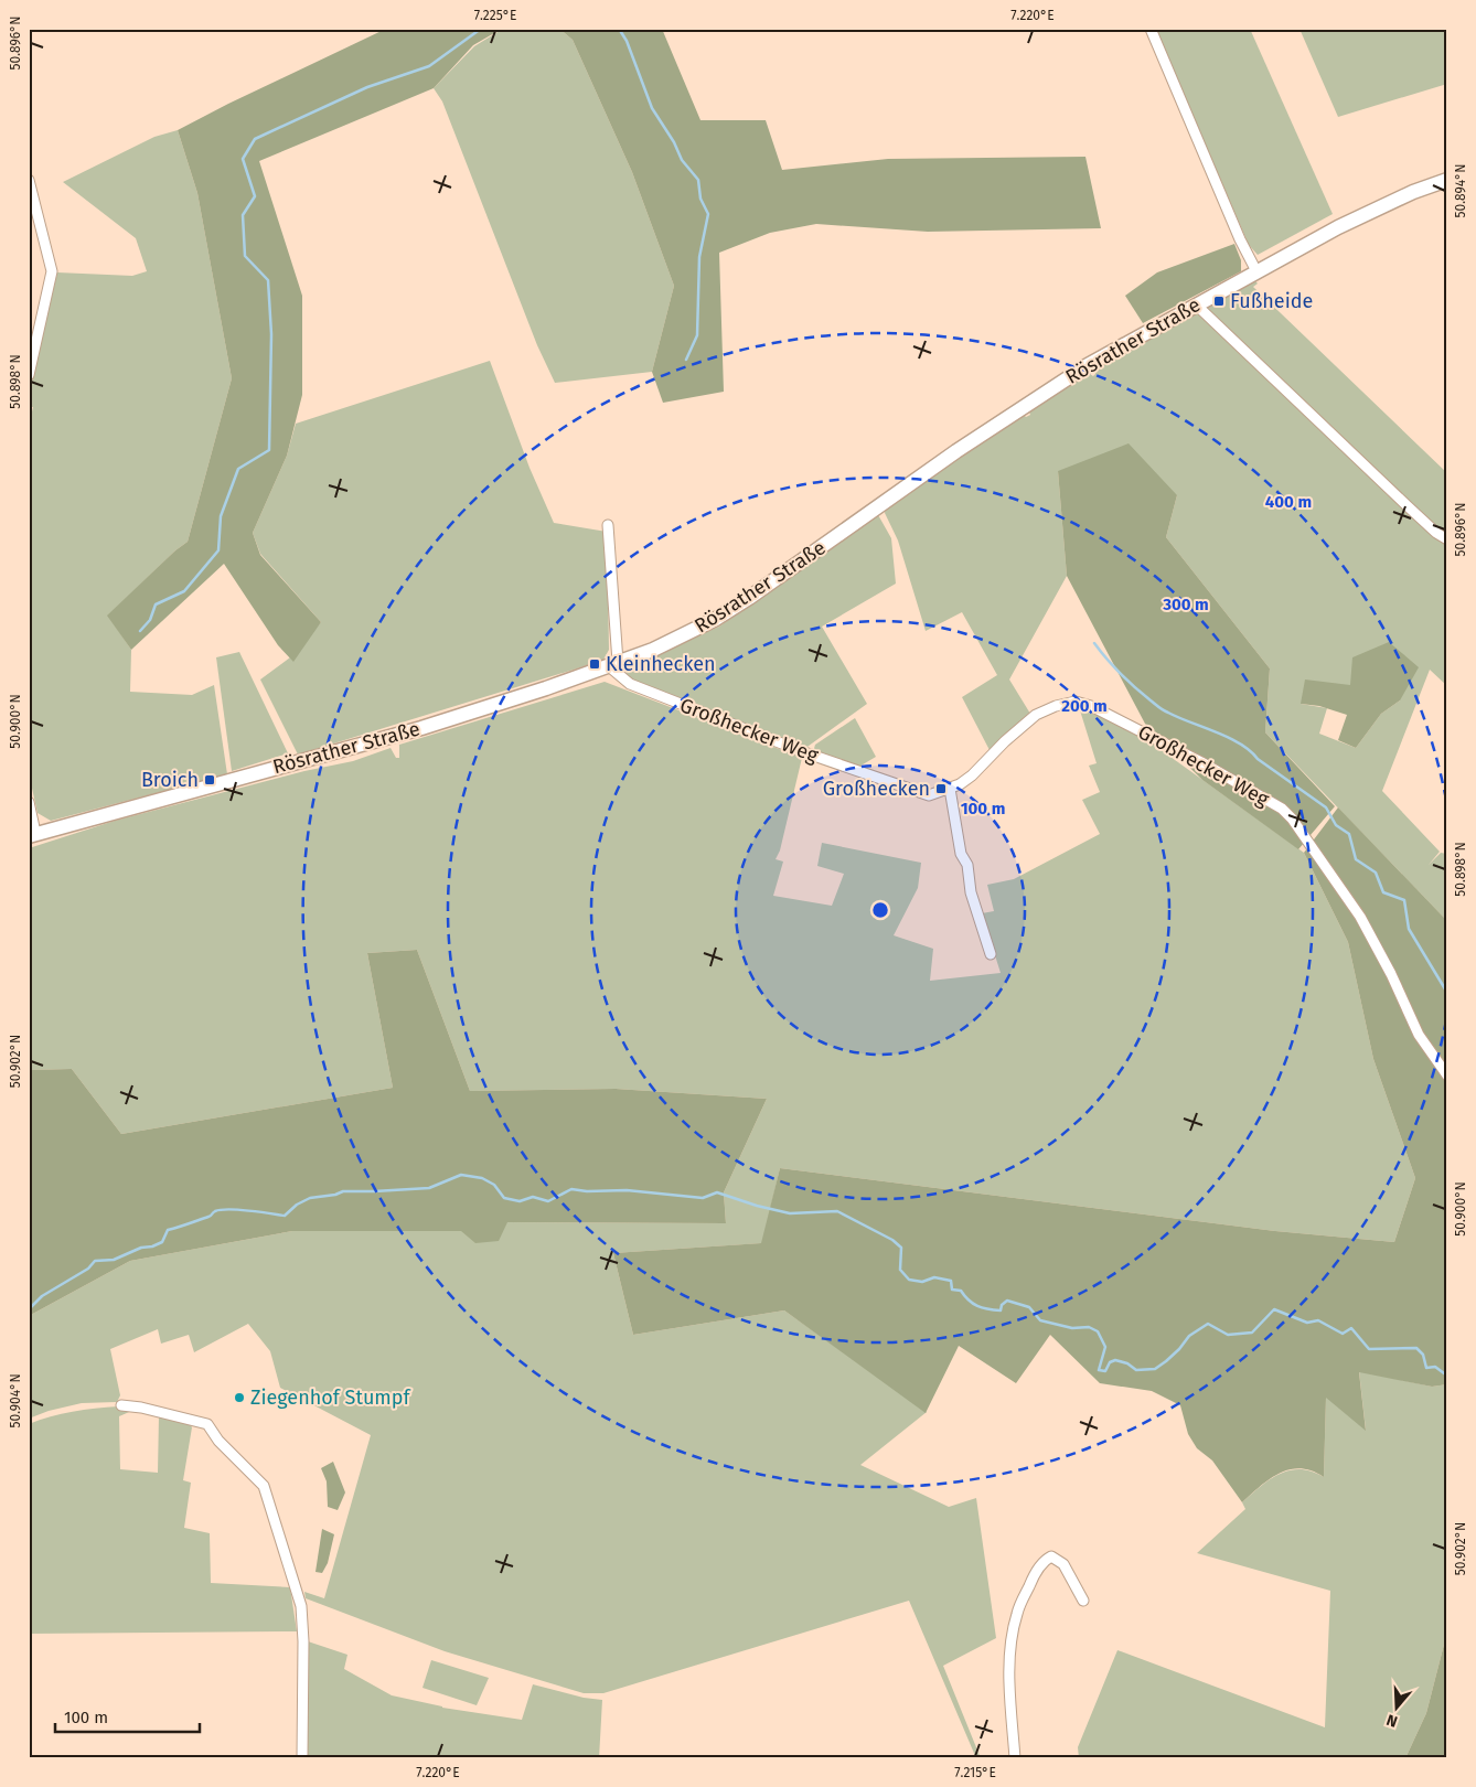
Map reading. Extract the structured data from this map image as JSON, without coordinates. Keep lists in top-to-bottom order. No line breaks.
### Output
{"streets":{"street":["Rösrather Straße","Großhecker Weg"]},"crossings":[["Rösrather Straße","Großhecker Weg"]],"places":{"transit":["Fußheide","Kleinhecken","Broich","Großhecken"],"other":["Ziegenhof Stumpf"]},"scale_bar":"100 m","north":"bottom","coordinates":["7.225°E","7.220°E","50.896°N","50.894°N","50.898°N","50.900°N","50.902°N","50.904°N","7.215°E"],"rings":["400 m","300 m","200 m","100 m"]}
